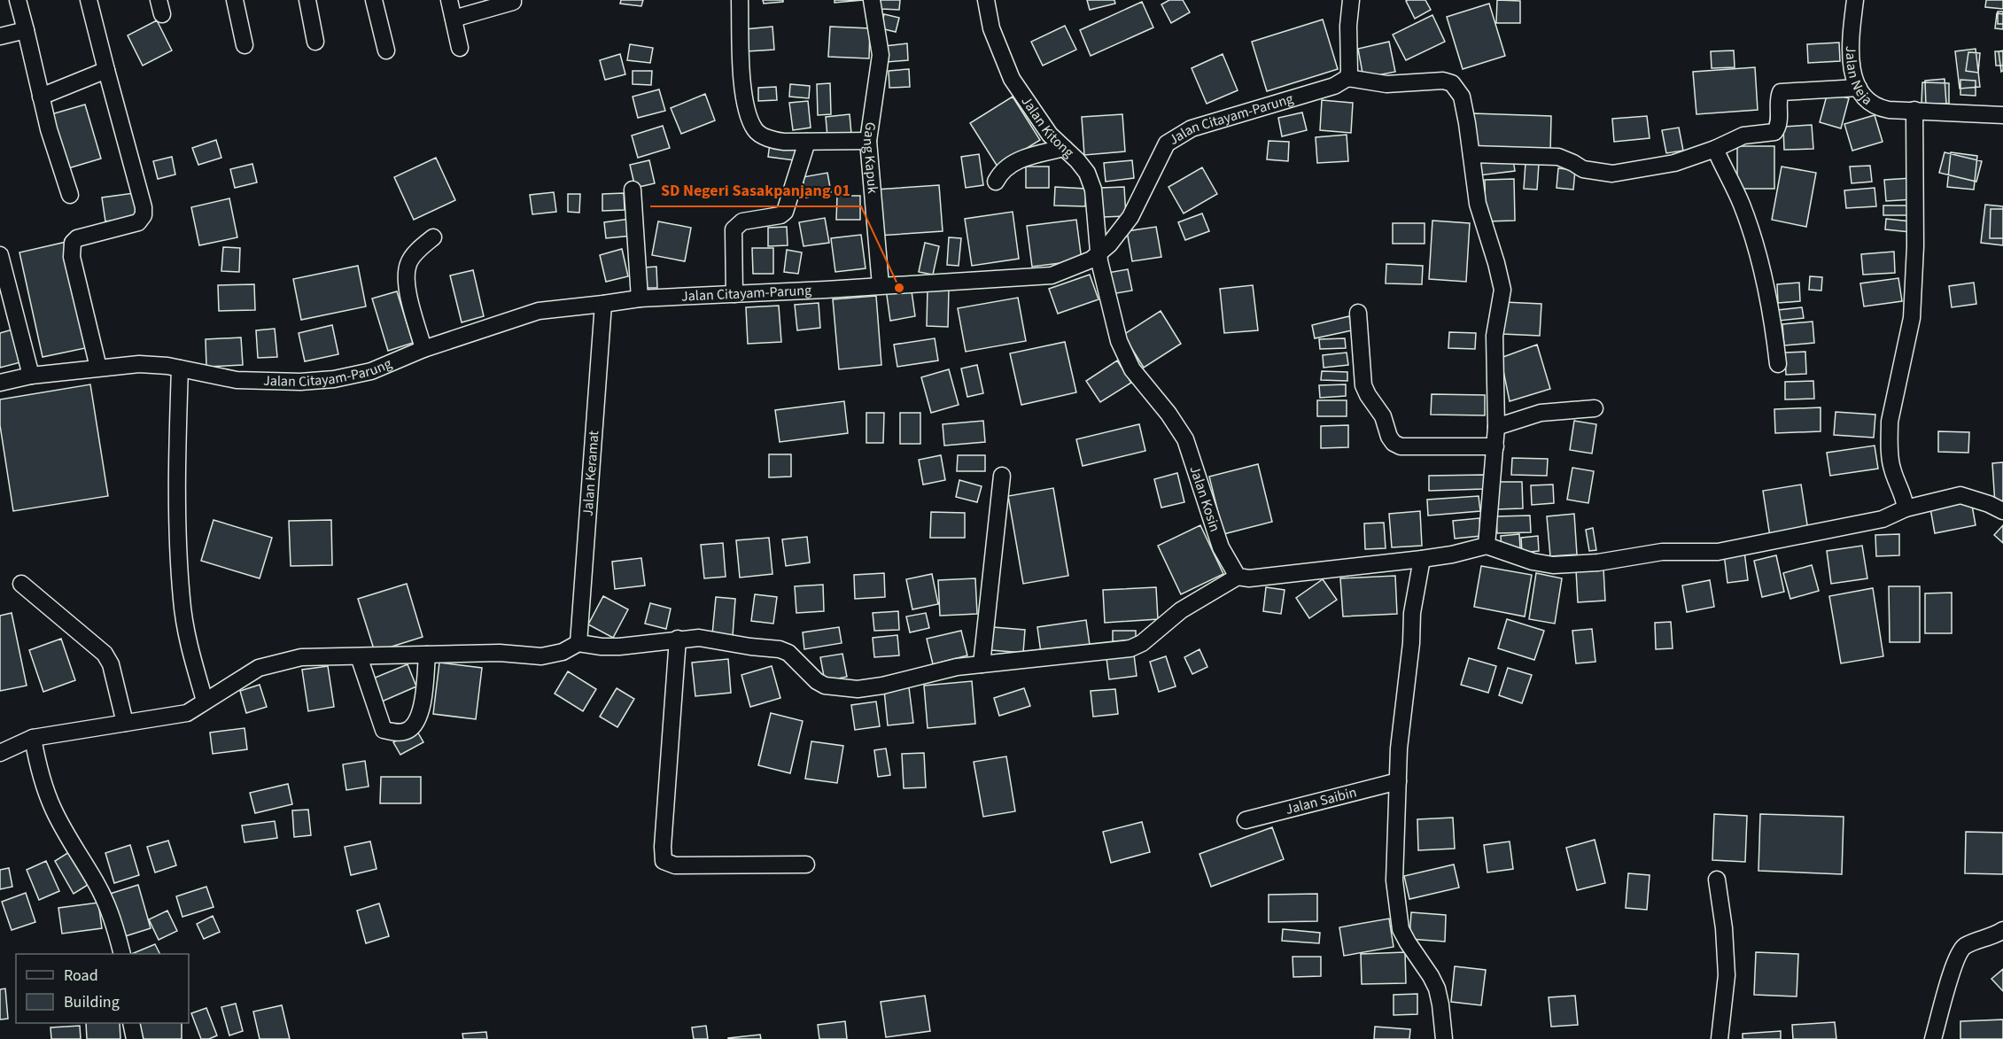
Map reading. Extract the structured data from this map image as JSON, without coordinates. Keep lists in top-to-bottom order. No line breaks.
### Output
{"streets":{"street":["Jalan Neja","Jalan Citayam-Parung","Jalan Kitong","Gang Kapuk","Jalan Keramat","Jalan Kosin","Jalan Saibin"]},"crossings":[["Jalan Citayam-Parung","Jalan Kitong"],["Jalan Citayam-Parung","Gang Kapuk"],["Jalan Citayam-Parung","Jalan Keramat"],["Jalan Citayam-Parung","Jalan Kosin"],["Jalan Kitong","Jalan Kosin"]],"places":["SD Negeri Sasakpanjang 01"],"legend":["Road","Building"]}
